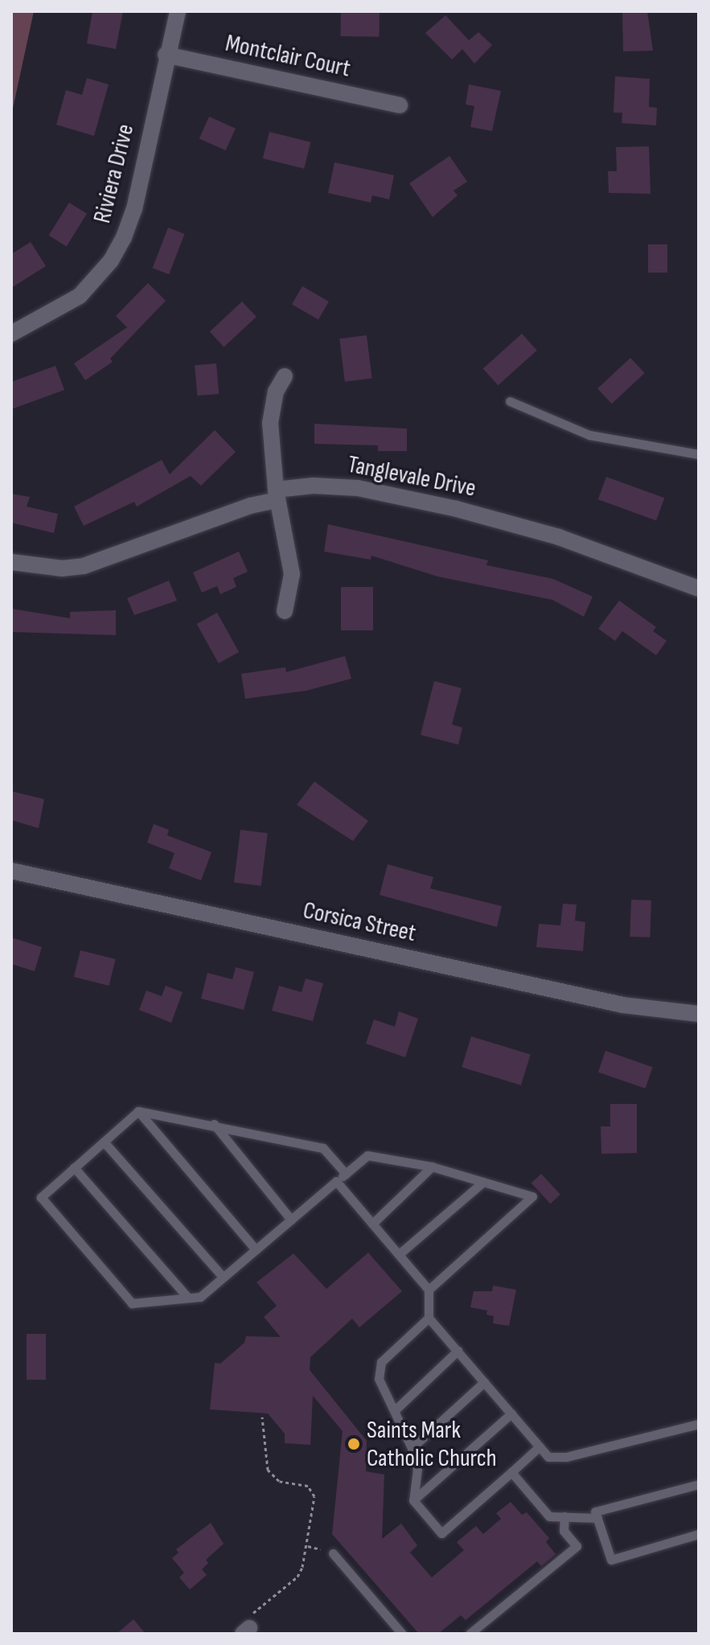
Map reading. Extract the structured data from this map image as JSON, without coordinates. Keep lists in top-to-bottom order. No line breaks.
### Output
{"streets":{"street":["Montclair Court","Riviera Drive","Tanglevale Drive","Corsica Street"]},"crossings":[["Montclair Court","Riviera Drive"]],"places":["Saints Mark Catholic Church"]}
